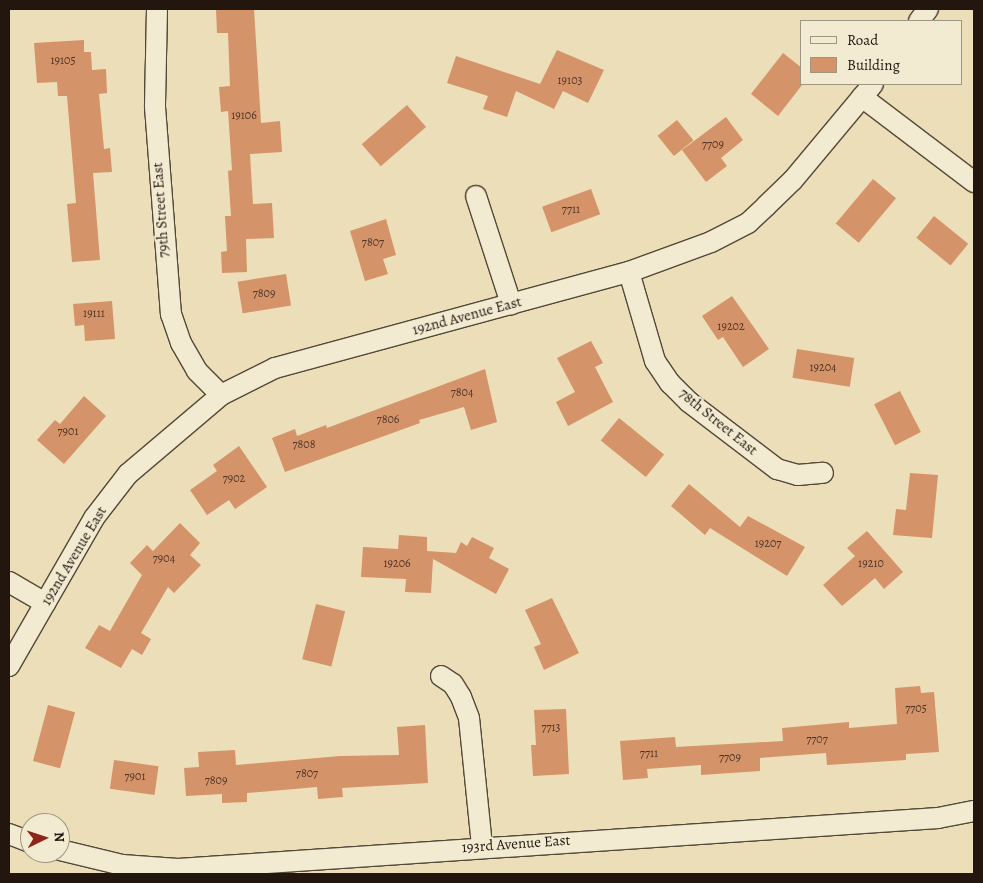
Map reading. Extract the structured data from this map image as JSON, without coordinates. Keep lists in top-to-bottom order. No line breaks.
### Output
{"streets":{"street":["79th Street East","192nd Avenue East","78th Street East","193rd Avenue East"]},"crossings":[["79th Street East","192nd Avenue East"],["192nd Avenue East","78th Street East"]],"house_numbers":["19105","19103","19106","7709","7711","7807","7809","19111","19202","19204","7804","7806","7901","7808","7902","19207","7904","19206","19210","7705","7713","7707","7711","7709","7807","7901","7809"],"legend":["Road","Building"],"north":"right"}
